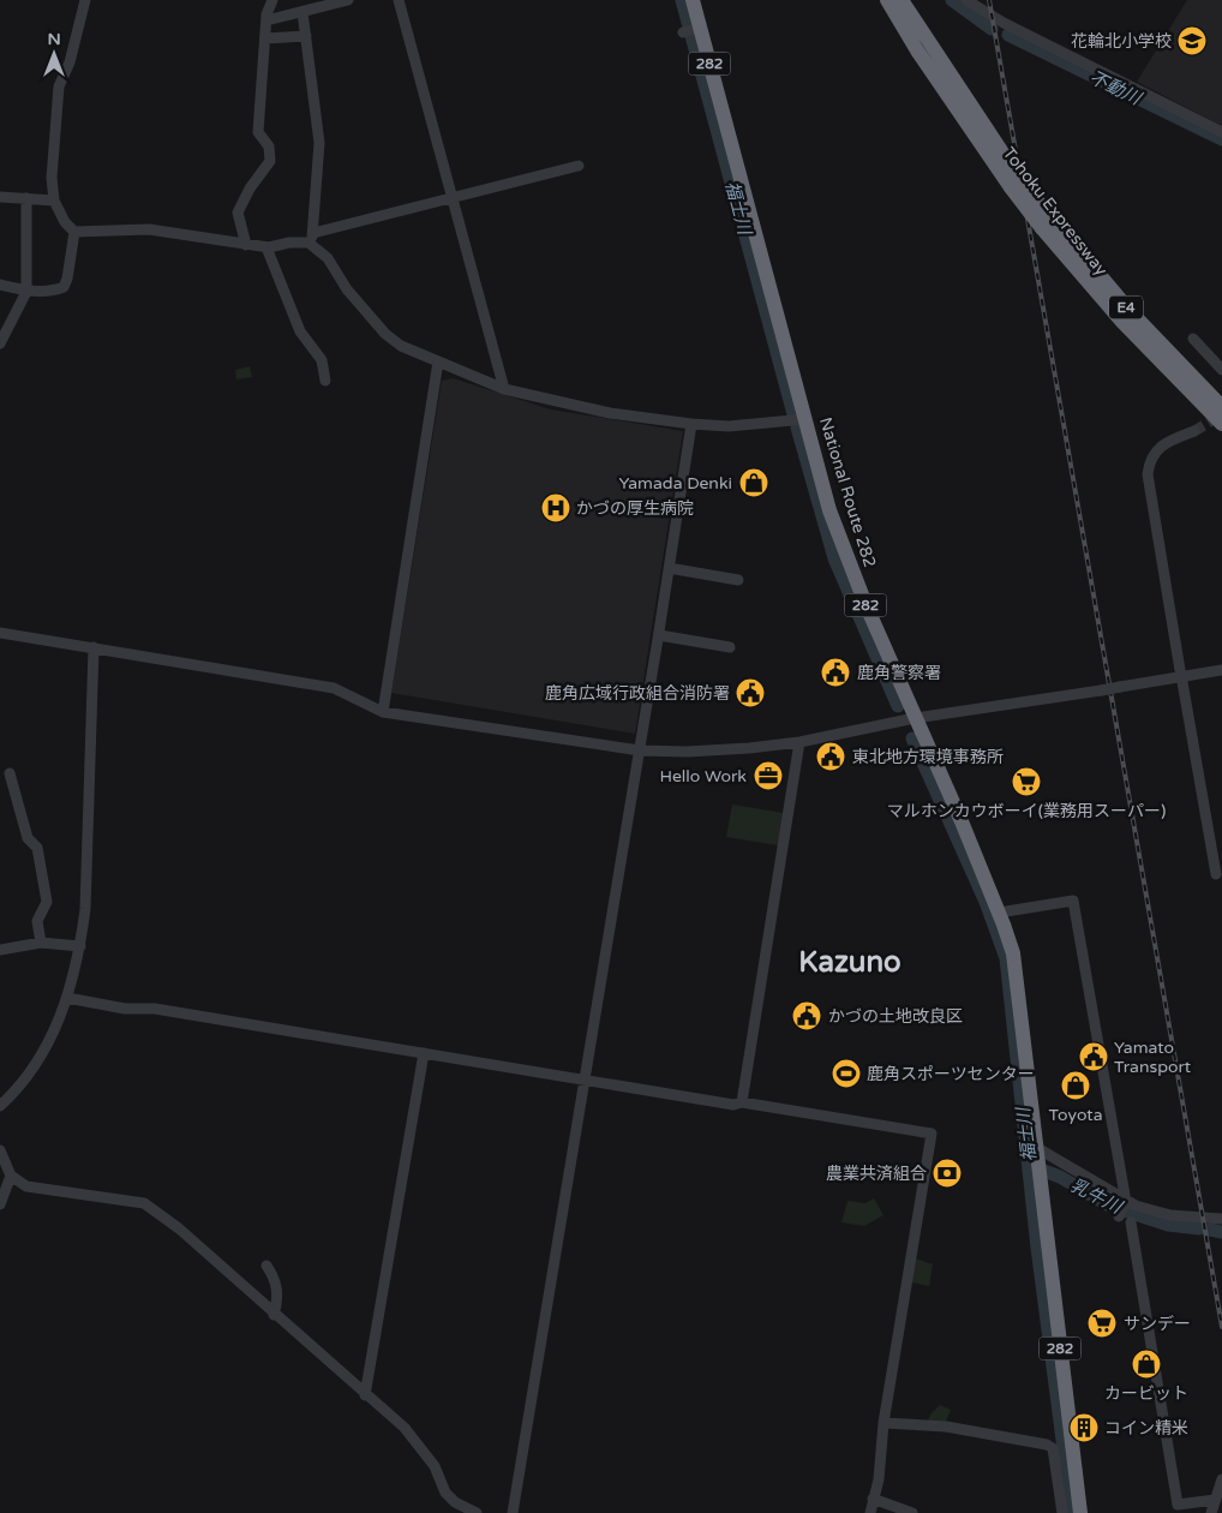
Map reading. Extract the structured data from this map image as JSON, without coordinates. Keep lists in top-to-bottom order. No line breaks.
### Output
{"streets":{"highway":["282","Tohoku Expressway","E4","National Route 282"]},"districts":["Kazuno"],"water":["不動川","福士川","乳牛川"],"places":{"school or university":["花輪北小学校"],"shop":["Yamada Denki","Toyota","カービット"],"hospital":["かづの厚生病院"],"public building":["鹿角警察署","鹿角広域行政組合消防署","東北地方環境事務所","かづの土地改良区","Yamato Transport"],"office":["Hello Work"],"supermarket":["マルホンカウボーイ(業務用スーパー)","サンデー"],"sports":["鹿角スポーツセンター"],"bank":["農業共済組合"],"building":["コイン精米"]},"north":"top"}
